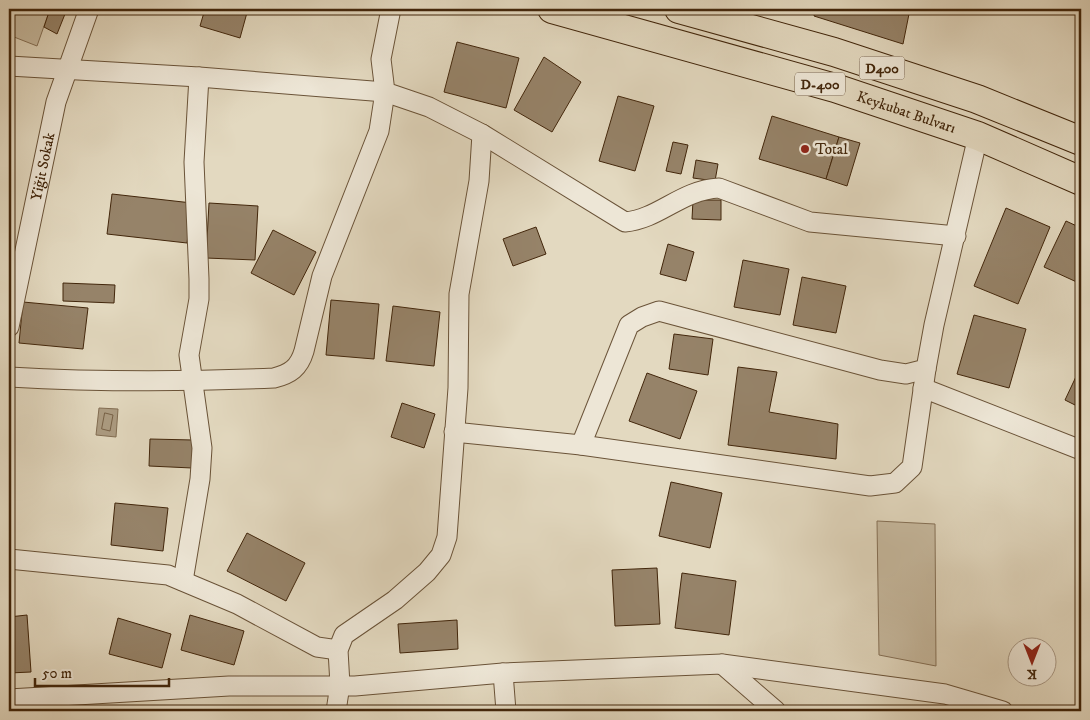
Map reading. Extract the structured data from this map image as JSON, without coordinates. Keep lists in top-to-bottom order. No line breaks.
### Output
{"streets":{"highway":["D400","D-400","Keykubat Bulvarı"],"street":["Yiğit Sokak"]},"places":["Total"],"scale_bar":"50 m","north":"bottom"}
